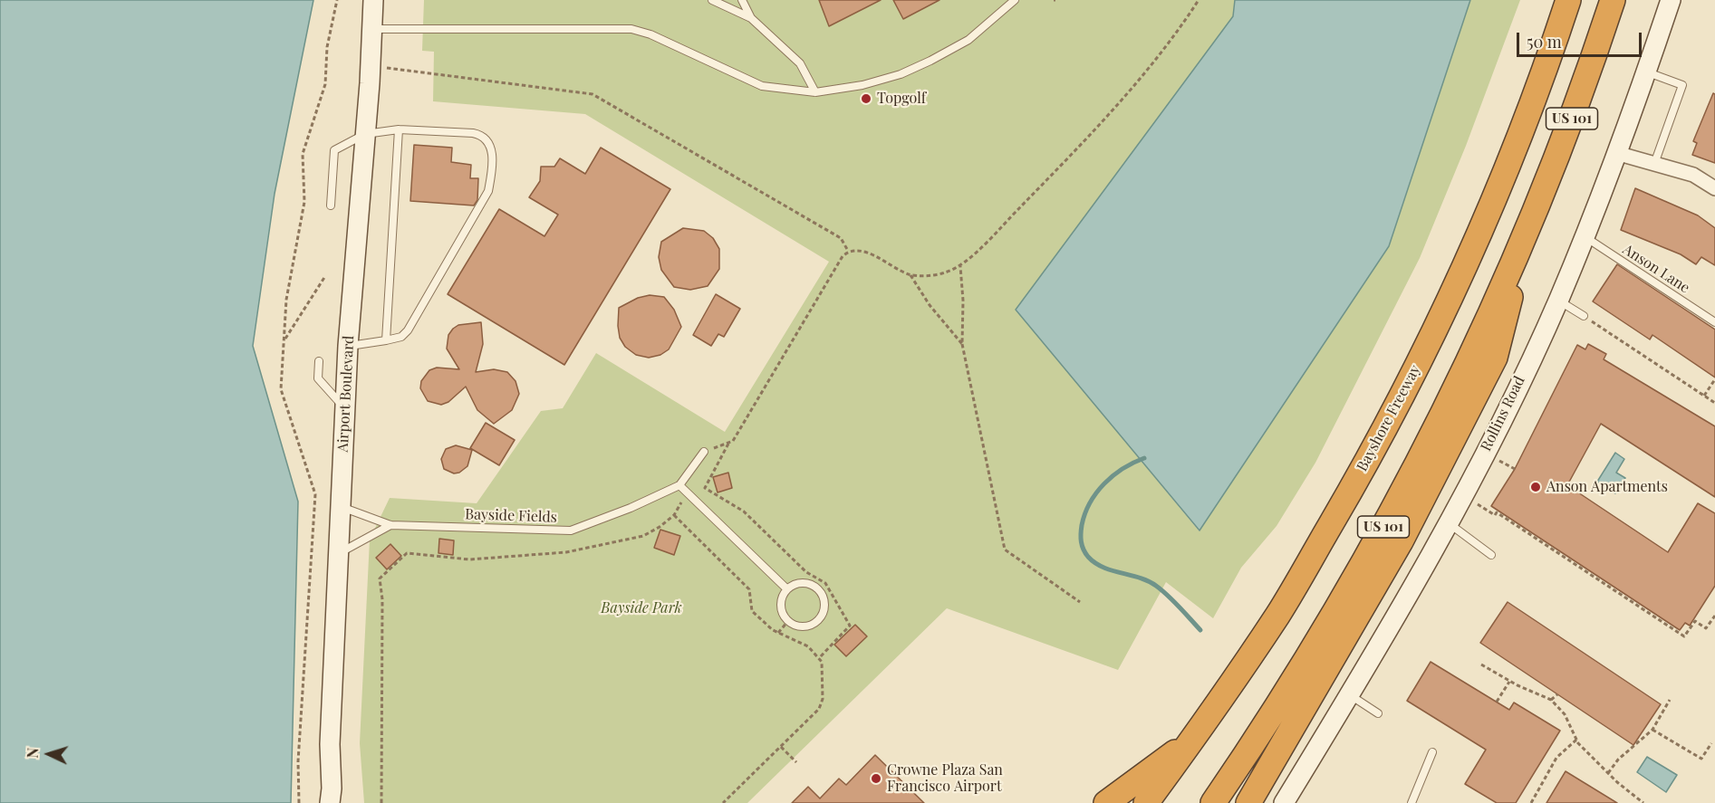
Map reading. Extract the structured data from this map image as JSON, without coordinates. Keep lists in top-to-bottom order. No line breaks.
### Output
{"streets":{"highway":["US 101","Bayshore Freeway"],"street":["Airport Boulevard","Rollins Road"],"lane":["Anson Lane","Bayside Fields"]},"crossings":[["Anson Lane","Rollins Road"],["Airport Boulevard","Bayside Fields"]],"parks":["Bayside Park"],"places":["Topgolf","Anson Apartments","Crowne Plaza San Francisco Airport"],"scale_bar":"50 m","north":"left"}
